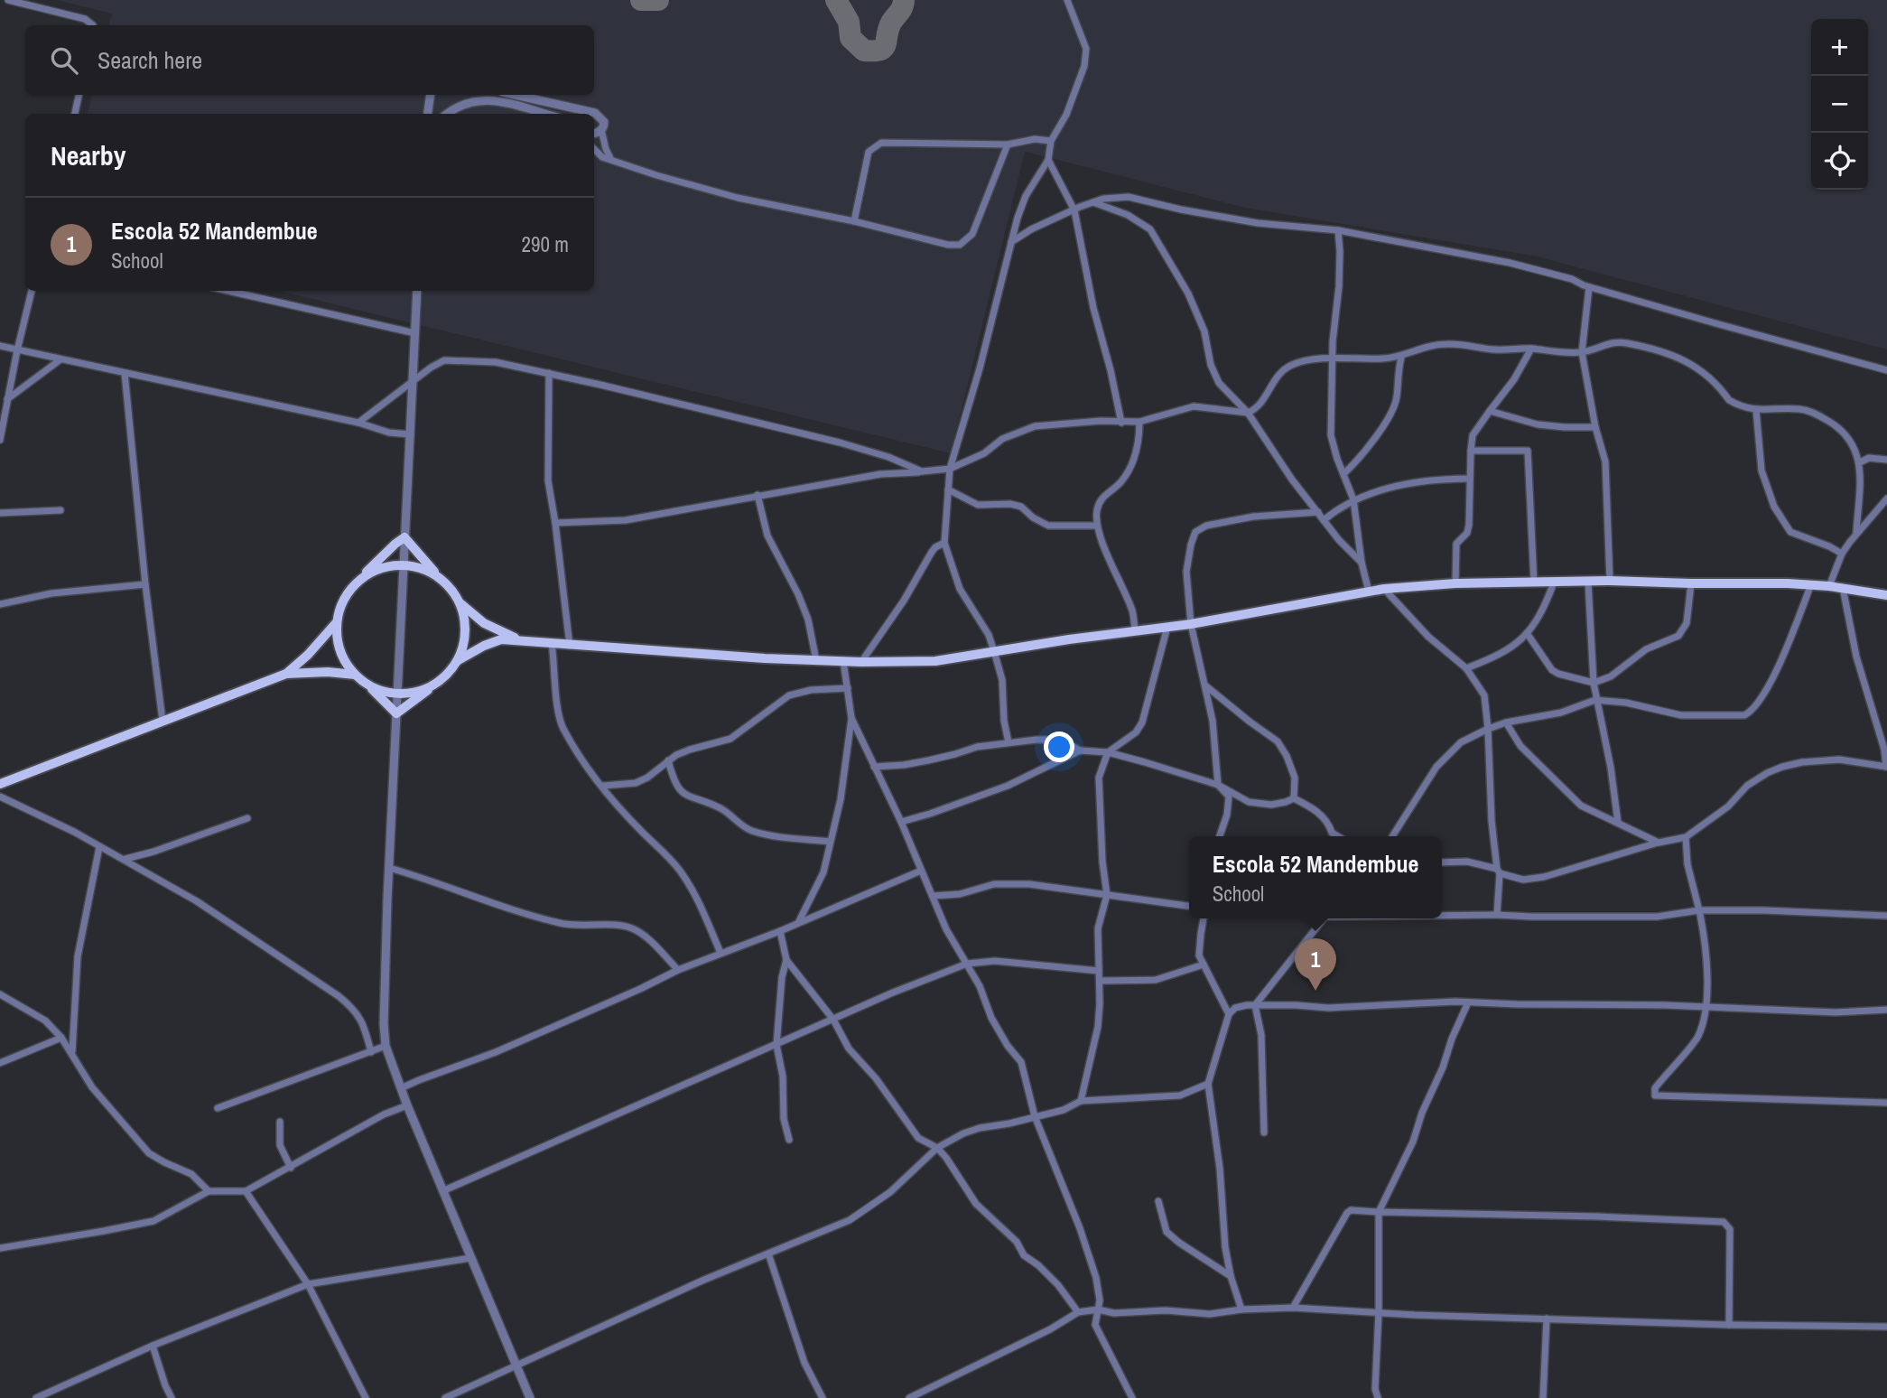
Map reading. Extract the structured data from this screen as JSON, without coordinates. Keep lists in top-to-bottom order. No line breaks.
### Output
{"page":{"map_buttons":["+","−"],"search":"Search here","heading":"Nearby","list":[{"mark":"1","name":"Escola 52 Mandembue","note":"School","value":"290 m"}],"popup":["Escola 52 Mandembue","School"],"pins":"1"}}
